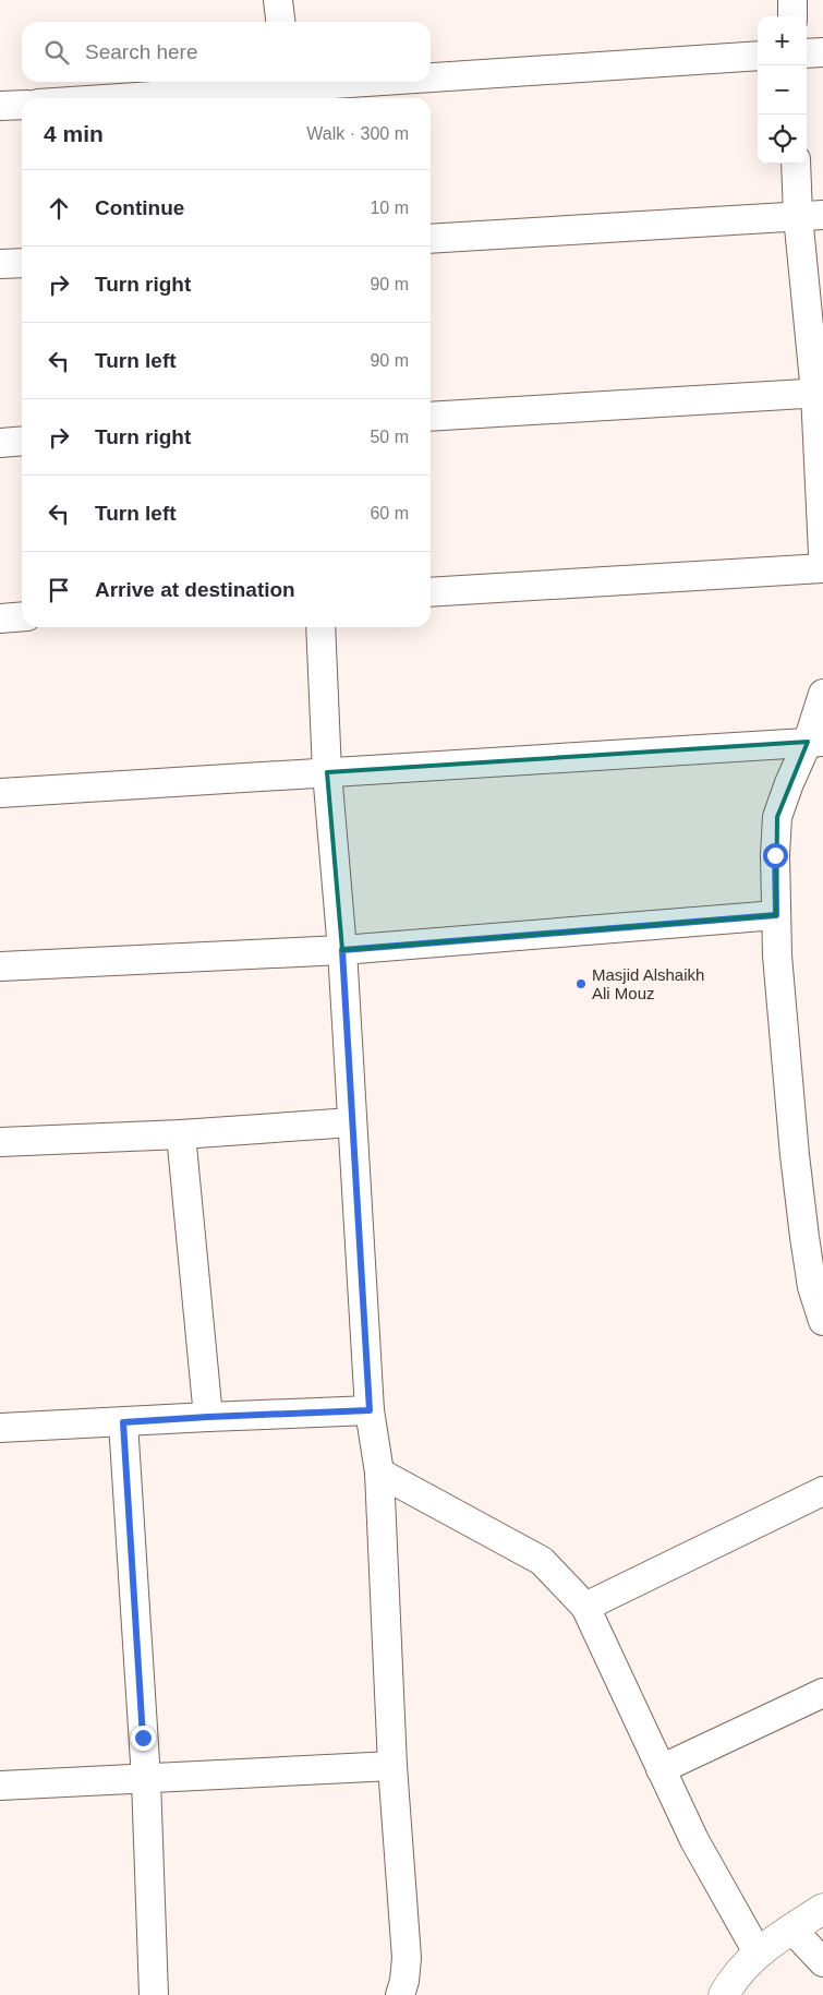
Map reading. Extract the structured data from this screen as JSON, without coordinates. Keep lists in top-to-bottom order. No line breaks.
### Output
{"places":["Masjid Alshaikh Ali Mouz"],"page":{"map_buttons":["+","−"],"search":"Search here","heading":["4 min","Walk · 300 m"],"list":[["Continue","10 m"],["Turn right","90 m"],["Turn left","90 m"],["Turn right","50 m"],["Turn left","60 m"],"Arrive at destination"]}}
